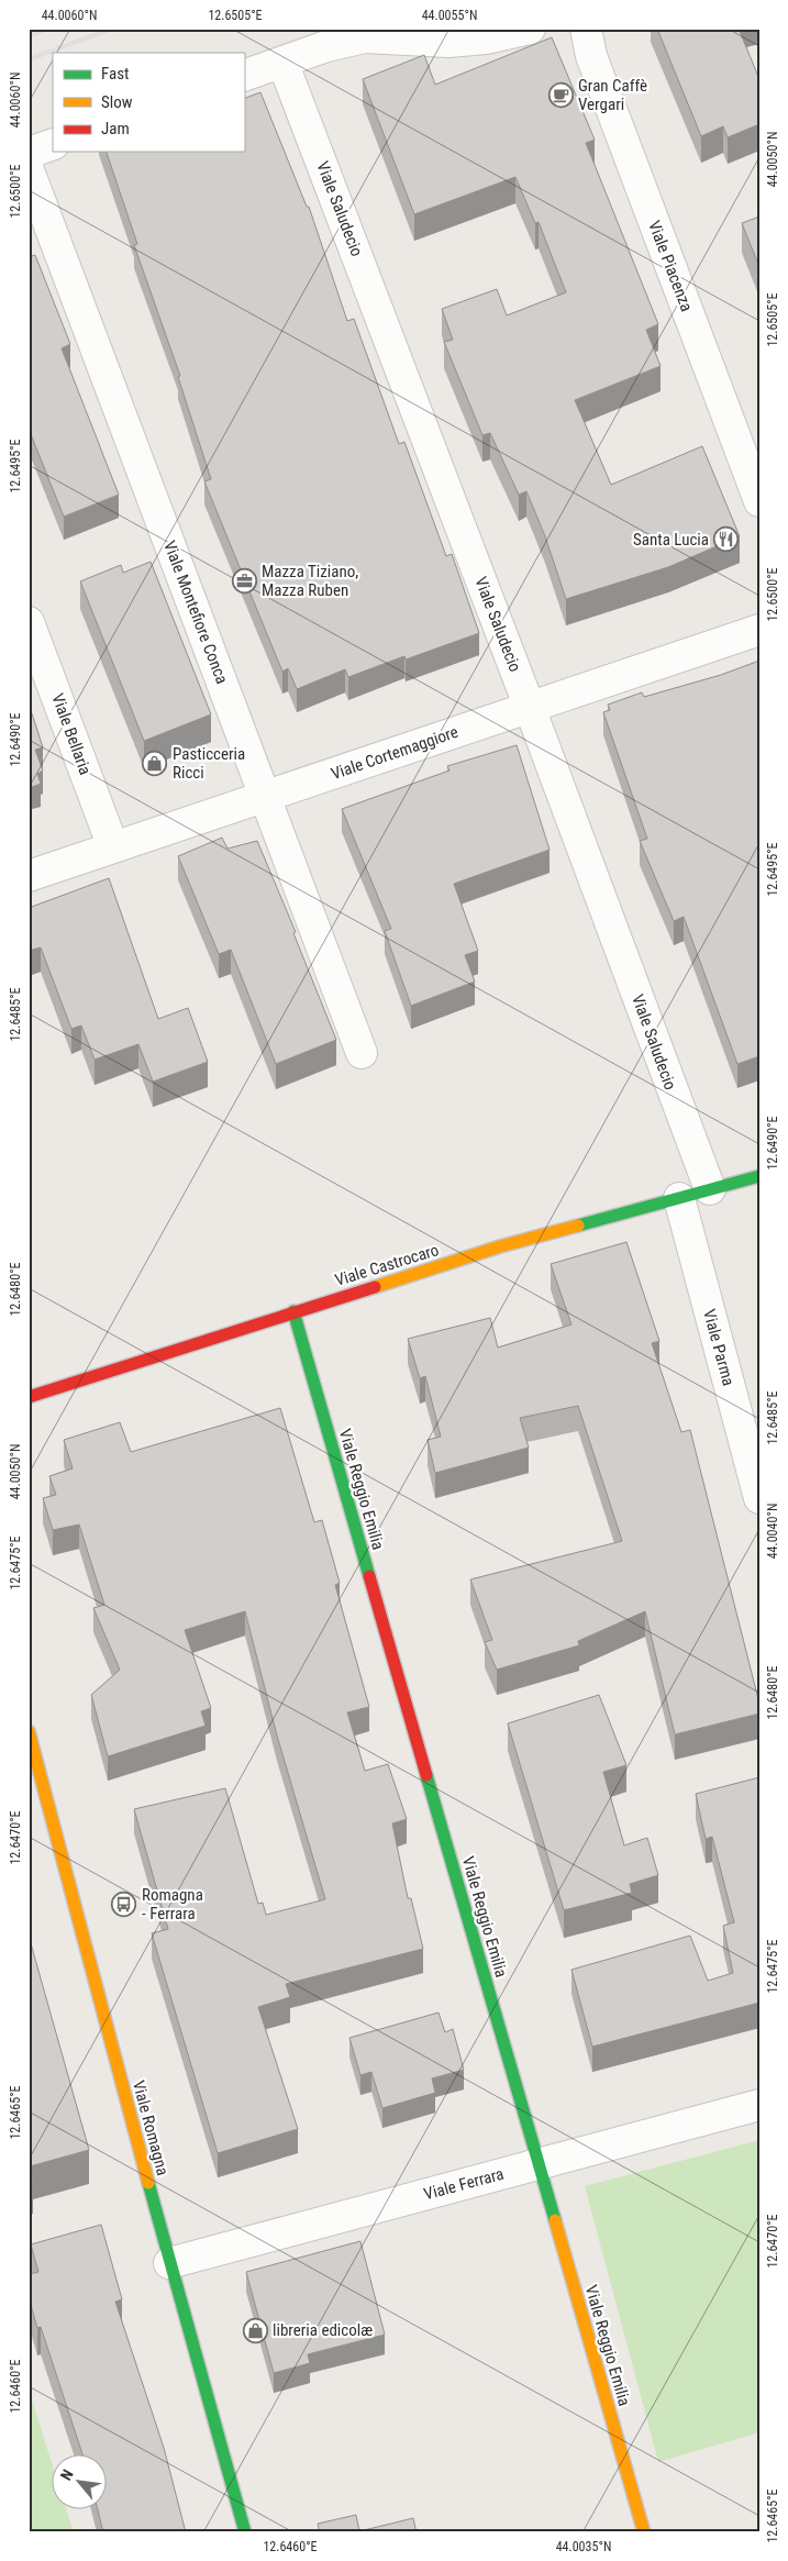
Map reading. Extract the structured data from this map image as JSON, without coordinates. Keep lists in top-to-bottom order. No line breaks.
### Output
{"streets":{"street":["Viale Saludecio","Viale Piacenza","Viale Montefiore Conca","Viale Bellaria","Viale Cortemaggiore","Viale Castrocaro","Viale Parma","Viale Reggio Emilia","Viale Romagna","Viale Ferrara"]},"crossings":[["Viale Saludecio","Viale Cortemaggiore"],["Viale Saludecio","Viale Castrocaro"],["Viale Montefiore Conca","Viale Cortemaggiore"],["Viale Bellaria","Viale Cortemaggiore"],["Viale Castrocaro","Viale Parma"],["Viale Castrocaro","Viale Reggio Emilia"],["Viale Reggio Emilia","Viale Ferrara"],["Viale Romagna","Viale Ferrara"]],"places":{"cafe":["Gran Caffè Vergari"],"restaurant":["Santa Lucia"],"office":["Mazza Tiziano, Mazza Ruben"],"shop":["Pasticceria Ricci","libreria edicolæ"],"bus stop":["Romagna - Ferrara"]},"legend":["Fast","Slow","Jam"],"north":"top left","coordinates":["44.0060°N","12.6505°E","44.0055°N","44.0050°N","12.6500°E","12.6495°E","12.6490°E","12.6485°E","12.6480°E","44.0040°N","12.6475°E","12.6470°E","12.6465°E","12.6460°E","44.0035°N"]}
